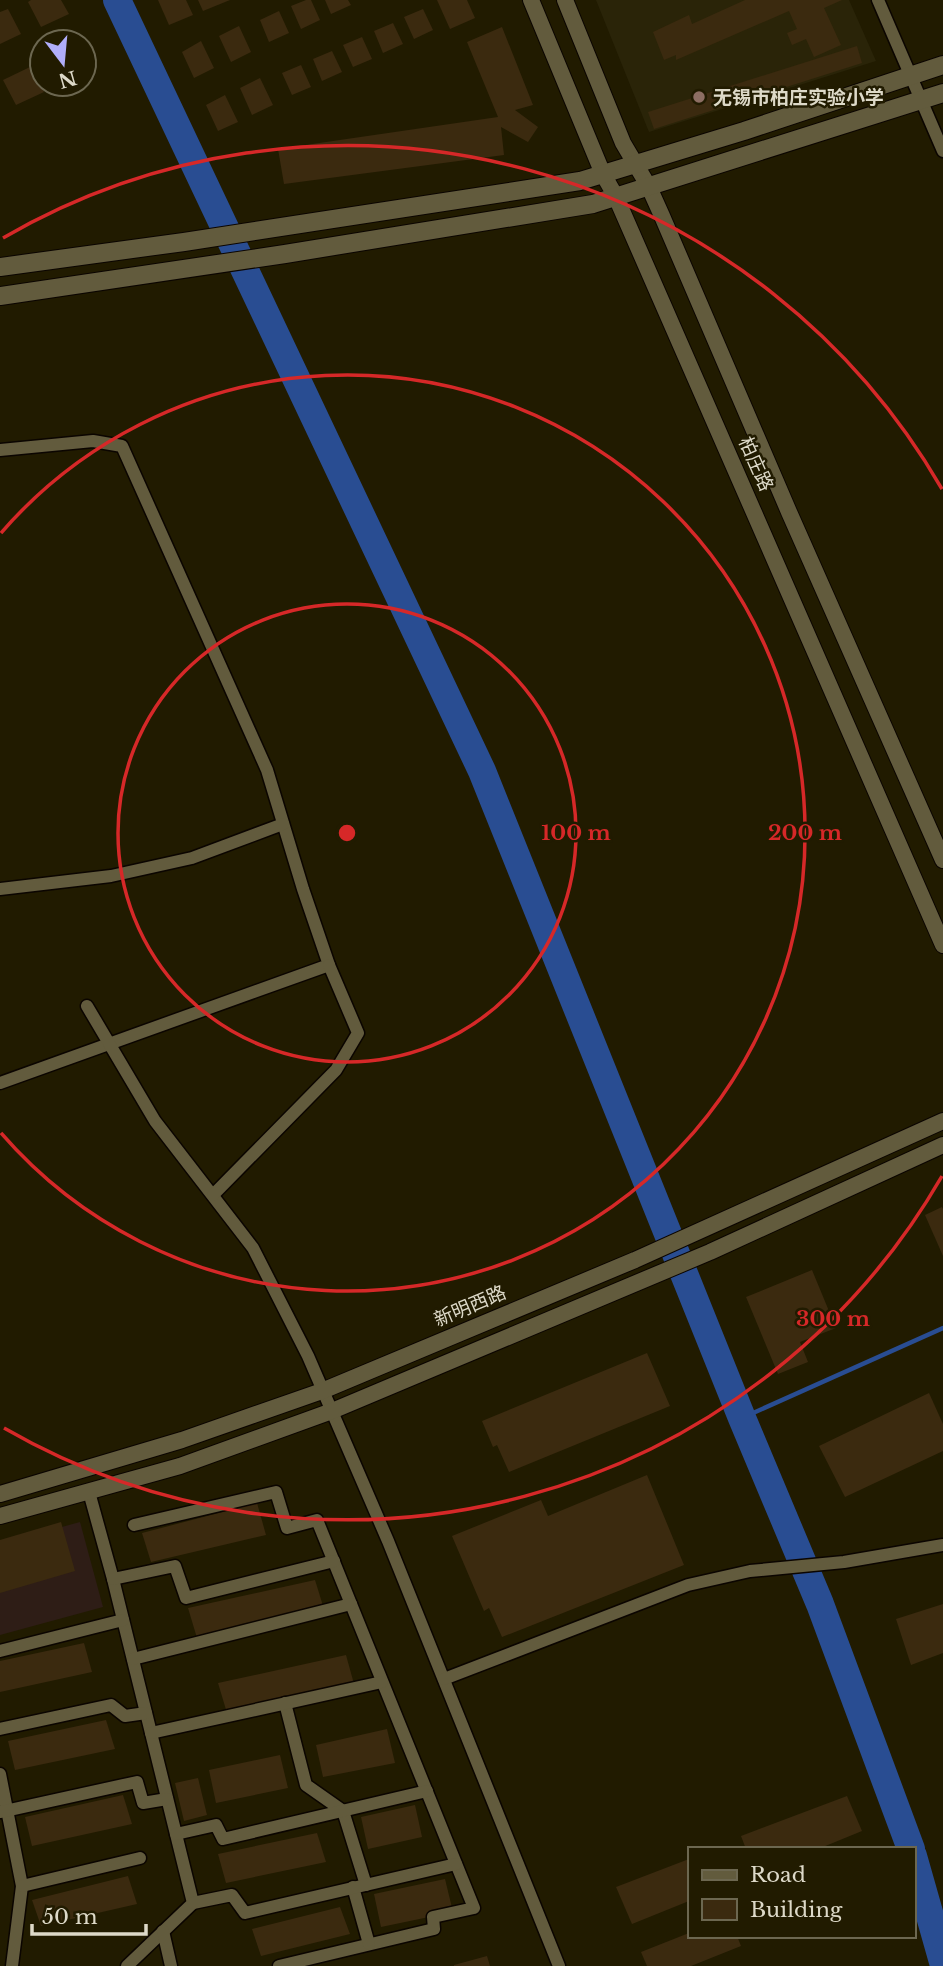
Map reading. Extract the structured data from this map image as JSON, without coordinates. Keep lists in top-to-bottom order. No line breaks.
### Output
{"streets":{"street":["柏庄路","新明西路"]},"places":["无锡市柏庄实验小学"],"legend":["Road","Building"],"scale_bar":"50 m","north":"bottom","rings":["100 m","200 m","300 m"]}
